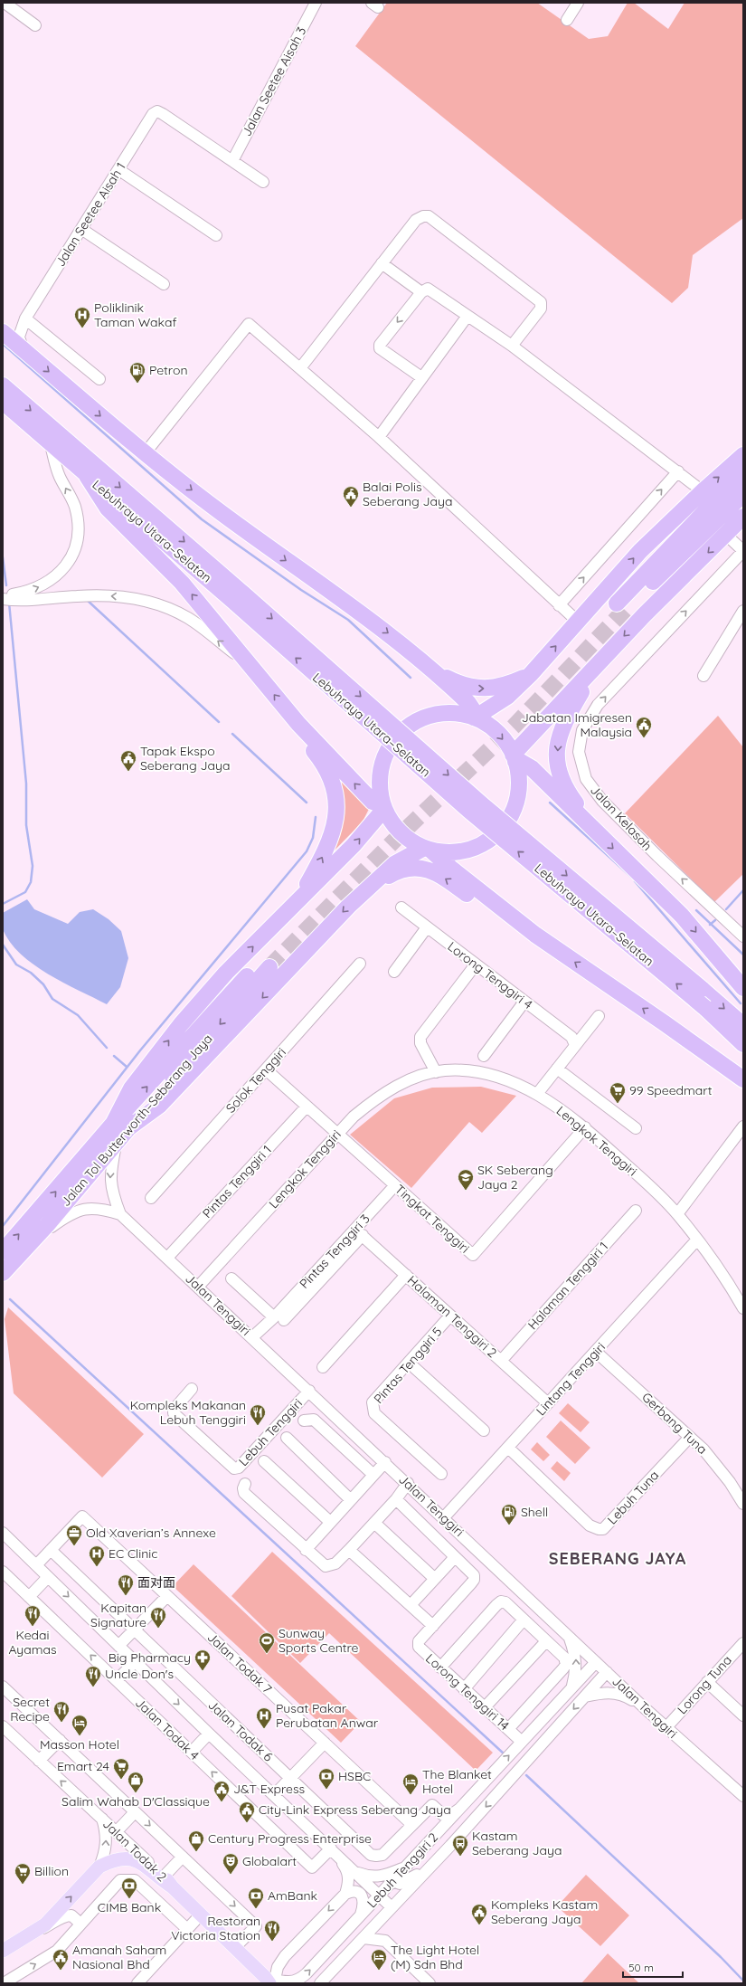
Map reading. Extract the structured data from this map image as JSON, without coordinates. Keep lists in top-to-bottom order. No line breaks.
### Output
{"streets":{"highway":["Lebuhraya Utara–Selatan","Jalan Tol Butterworth–Seberang Jaya"],"main road":["Jalan Todak 2"],"street":["Jalan Seetee Aisah 3","Jalan Seetee Aisah 1","Jalan Kelasah","Lorong Tenggiri 4","Solok Tenggiri","Lengkok Tenggiri","Pintas Tenggiri 1","Tingkat Tenggiri","Pintas Tenggiri 3","Halaman Tenggiri 1","Jalan Tenggiri","Halaman Tenggiri 2","Pintas Tenggiri 5","Lintang Tenggiri","Gerbang Tuna","Lebuh Tenggiri","Lebuh Tuna","Jalan Todak 7","Lorong Tuna","Lorong Tenggiri 14","Jalan Todak 4","Jalan Todak 6","Lebuh Tenggiri 2"]},"crossings":[["Jalan Seetee Aisah 3","Jalan Seetee Aisah 1"],["Solok Tenggiri","Tingkat Tenggiri"],["Lengkok Tenggiri","Tingkat Tenggiri"],["Lengkok Tenggiri","Jalan Tenggiri"],["Lengkok Tenggiri","Lintang Tenggiri"],["Pintas Tenggiri 1","Tingkat Tenggiri"],["Pintas Tenggiri 1","Jalan Tenggiri"],["Tingkat Tenggiri","Pintas Tenggiri 3"],["Pintas Tenggiri 3","Jalan Tenggiri"],["Pintas Tenggiri 3","Halaman Tenggiri 2"],["Halaman Tenggiri 1","Halaman Tenggiri 2"],["Jalan Tenggiri","Lintang Tenggiri"],["Jalan Tenggiri","Lebuh Tenggiri"],["Jalan Tenggiri","Lorong Tuna"],["Jalan Tenggiri","Lebuh Tenggiri 2"],["Halaman Tenggiri 2","Pintas Tenggiri 5"],["Halaman Tenggiri 2","Lintang Tenggiri"],["Lintang Tenggiri","Gerbang Tuna"],["Lintang Tenggiri","Lebuh Tuna"],["Gerbang Tuna","Lebuh Tuna"],["Jalan Todak 7","Jalan Todak 6"],["Lorong Tenggiri 14","Lebuh Tenggiri 2"],["Jalan Todak 4","Lebuh Tenggiri 2"],["Jalan Todak 6","Lebuh Tenggiri 2"],["Jalan Todak 2","Lebuh Tenggiri 2"]],"districts":["SEBERANG JAYA"],"places":{"hospital":["Poliklinik Taman Wakaf","EC Clinic","Pusat Pakar Perubatan Anwar"],"fuel station":["Petron","Shell"],"public building":["Balai Polis Seberang Jaya","Jabatan Imigresen Malaysia","Tapak Ekspo Seberang Jaya","J&T Express","City-Link Express Seberang Jaya","Kompleks Kastam Seberang Jaya","Amanah Saham Nasional Bhd"],"supermarket":["99 Speedmart","Emart 24","Billion"],"school or university":["SK Seberang Jaya 2"],"restaurant":["Kompleks Makanan Lebuh Tenggiri","面对面","Kedai Ayamas","Kapitan Signature","Uncle Don's","Secret Recipe","Restoran Victoria Station"],"office":["Old Xaverian’s Annexe"],"sports":["Sunway Sports Centre"],"pharmacy":["Big Pharmacy"],"hotel":["Masson Hotel","The Blanket Hotel","The Light Hotel (M) Sdn Bhd"],"bank":["HSBC","CIMB Bank","AmBank"],"shop":["Salim Wahab D'Classique","Century Progress Enterprise"],"bus stop":["Kastam Seberang Jaya"],"theatre":["Globalart"]},"scale_bar":"50 m"}
